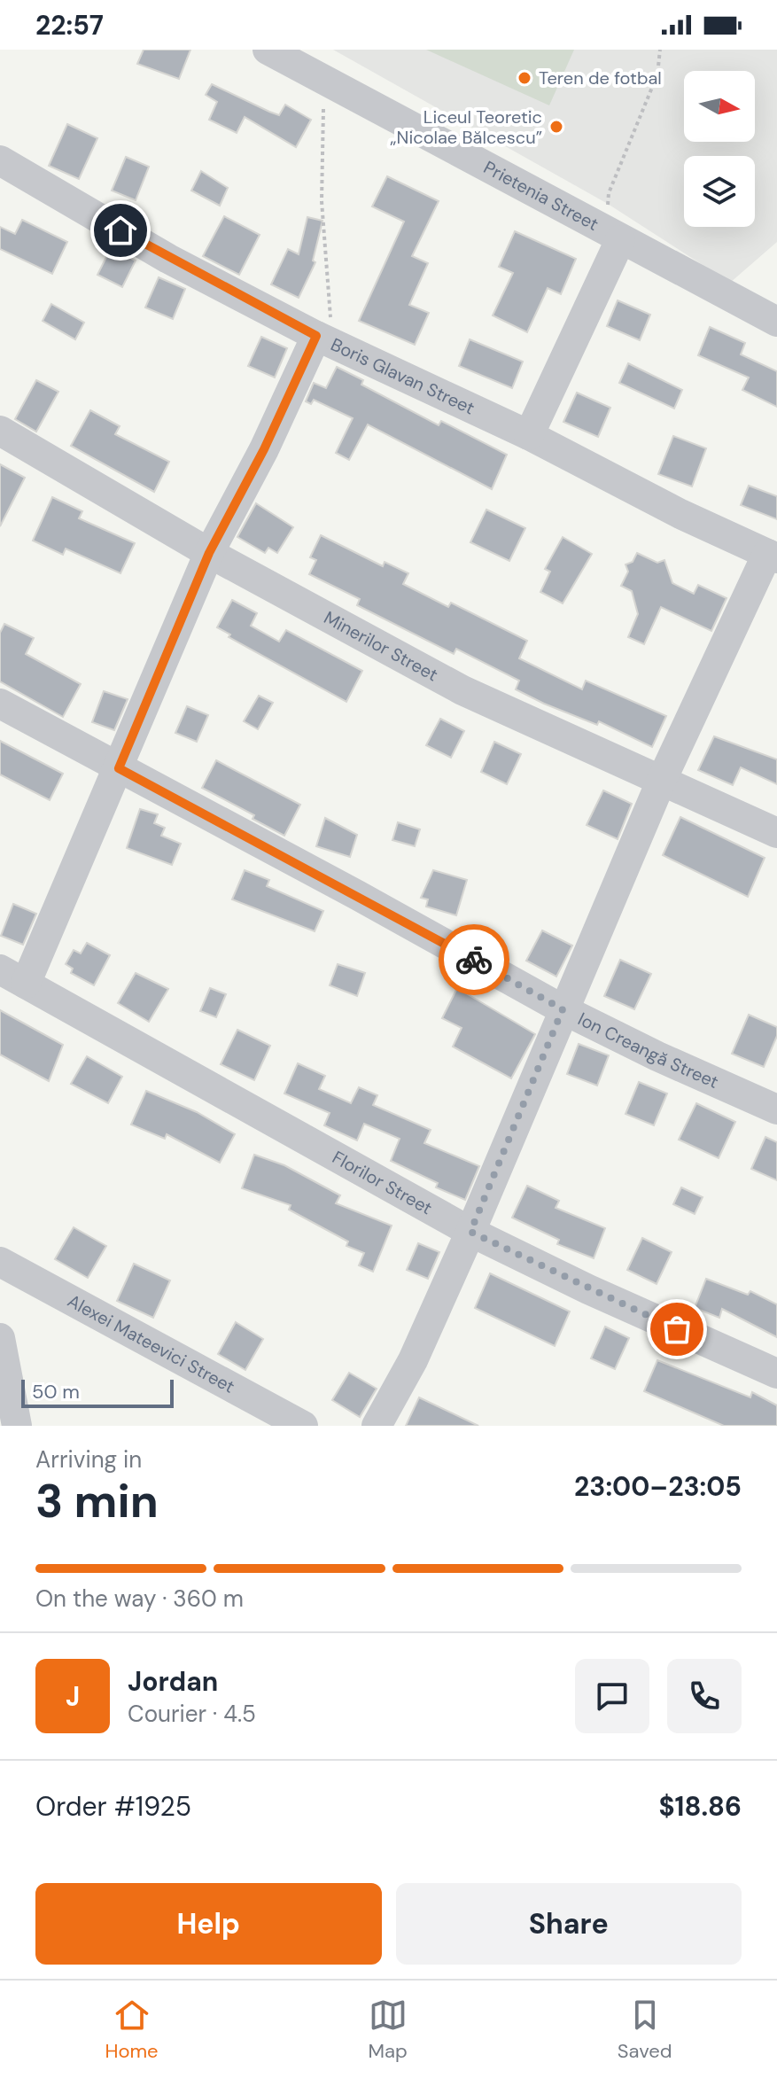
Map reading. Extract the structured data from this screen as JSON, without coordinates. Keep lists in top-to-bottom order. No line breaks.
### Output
{"streets":{"street":["Prietenia Street","Boris Glavan Street","Minerilor Street","Ion Creangă Street","Florilor Street","Alexei Mateevici Street"]},"places":["Teren de fotbal","Liceul Teoretic „Nicolae Bălcescu”"],"scale_bar":"50 m","north":"right","page":{"status":"22:57","scale":"50 m","heading":["3 min","Arriving in","23:00–23:05"],"panel":["Jordan","Courier · 4.5","Order #1925","$18.86"],"bar":"On the way · 360 m","round":"J","buttons":["Help","Share"],"tabs":["Home","Map","Saved"]}}
